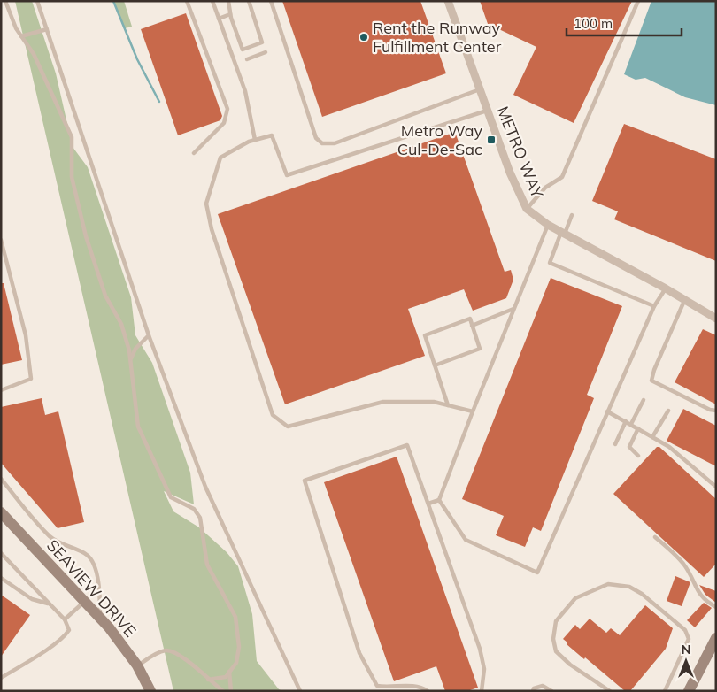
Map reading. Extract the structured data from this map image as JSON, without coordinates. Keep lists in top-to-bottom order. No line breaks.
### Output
{"streets":{"main road":["SEAVIEW DRIVE"],"street":["METRO WAY"]},"places":{"other":["Rent the Runway Fulfillment Center"],"transit":["Metro Way Cul-De-Sac"]},"scale_bar":"100 m","north":"top"}
